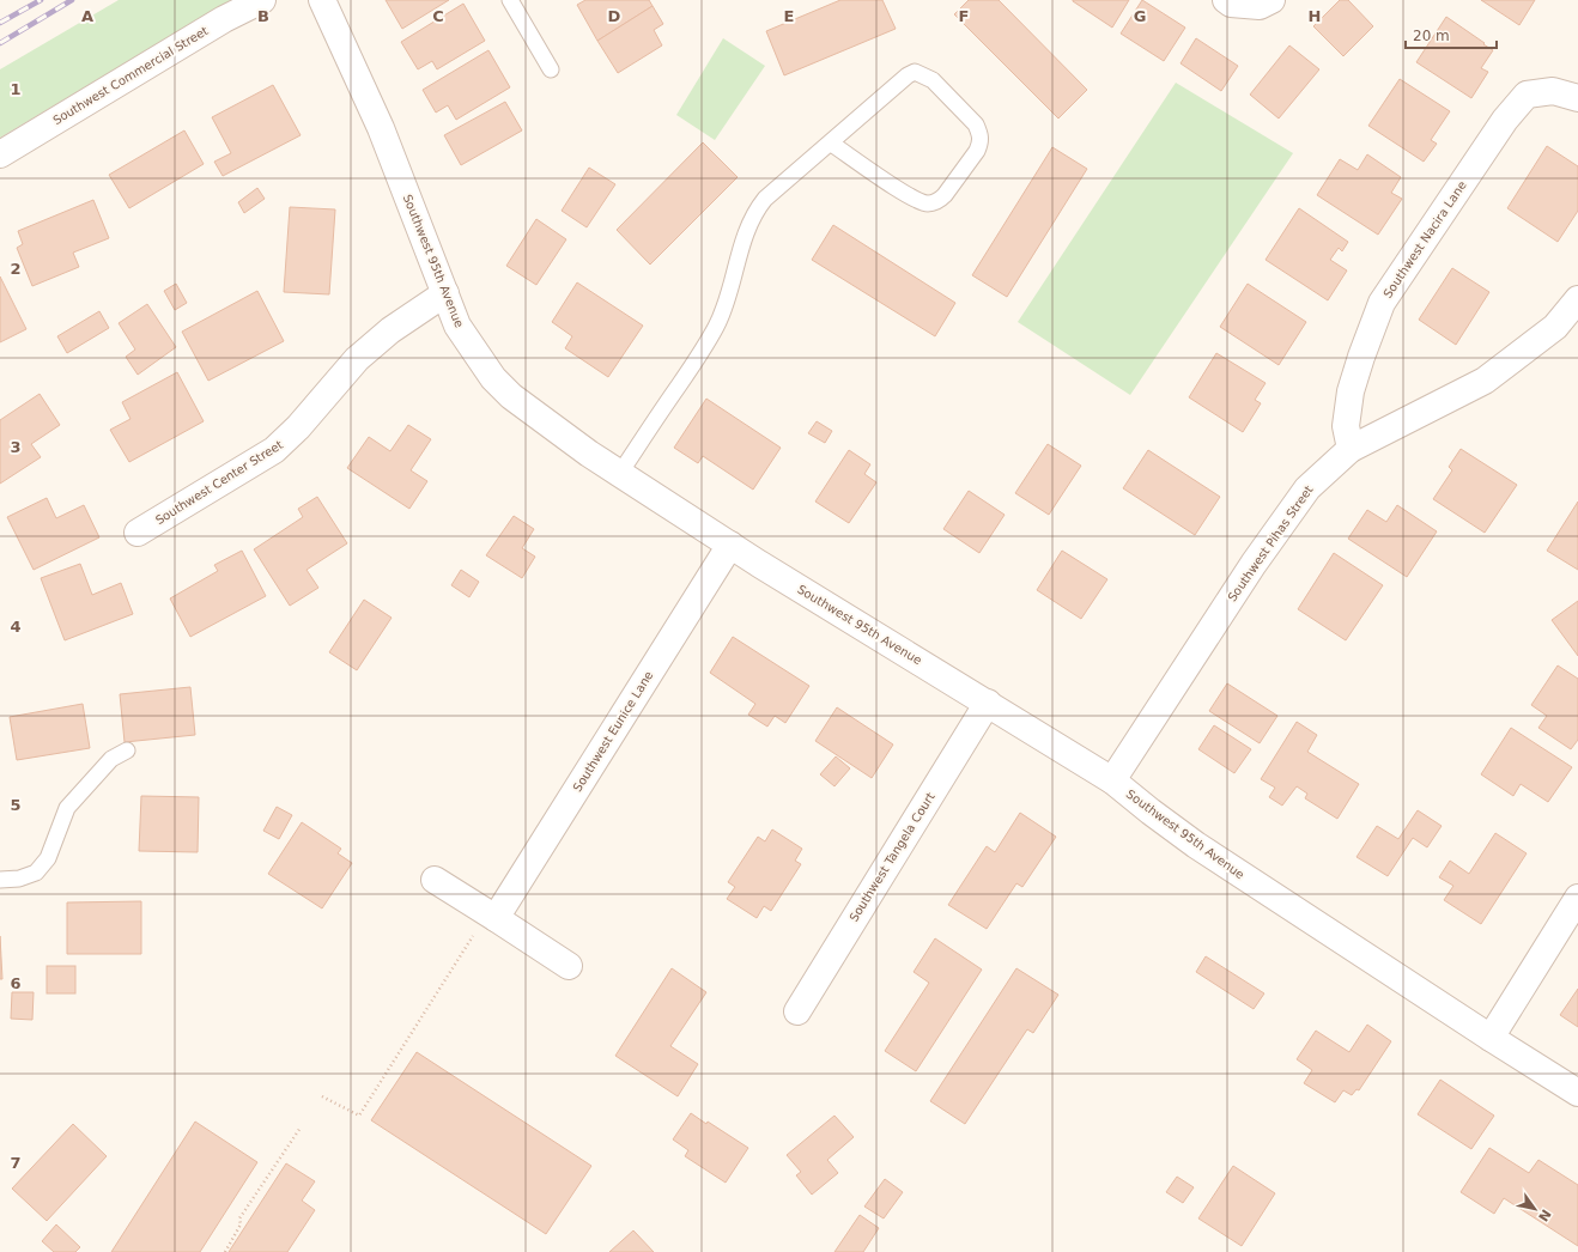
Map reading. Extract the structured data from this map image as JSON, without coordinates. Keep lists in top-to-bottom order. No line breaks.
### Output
{"streets":{"street":["Southwest Commercial Street","Southwest Nacira Lane","Southwest 95th Avenue","Southwest Center Street","Southwest Pihas Street","Southwest Eunice Lane","Southwest Tangela Court"]},"crossings":[["Southwest Nacira Lane","Southwest Pihas Street"],["Southwest 95th Avenue","Southwest Center Street"],["Southwest 95th Avenue","Southwest Pihas Street"],["Southwest 95th Avenue","Southwest Eunice Lane"],["Southwest 95th Avenue","Southwest Tangela Court"]],"scale_bar":"20 m","north":"bottom right","grid":{"columns":["A","B","C","D","E","F","G","H"],"rows":["1","2","3","4","5","6","7"]}}
